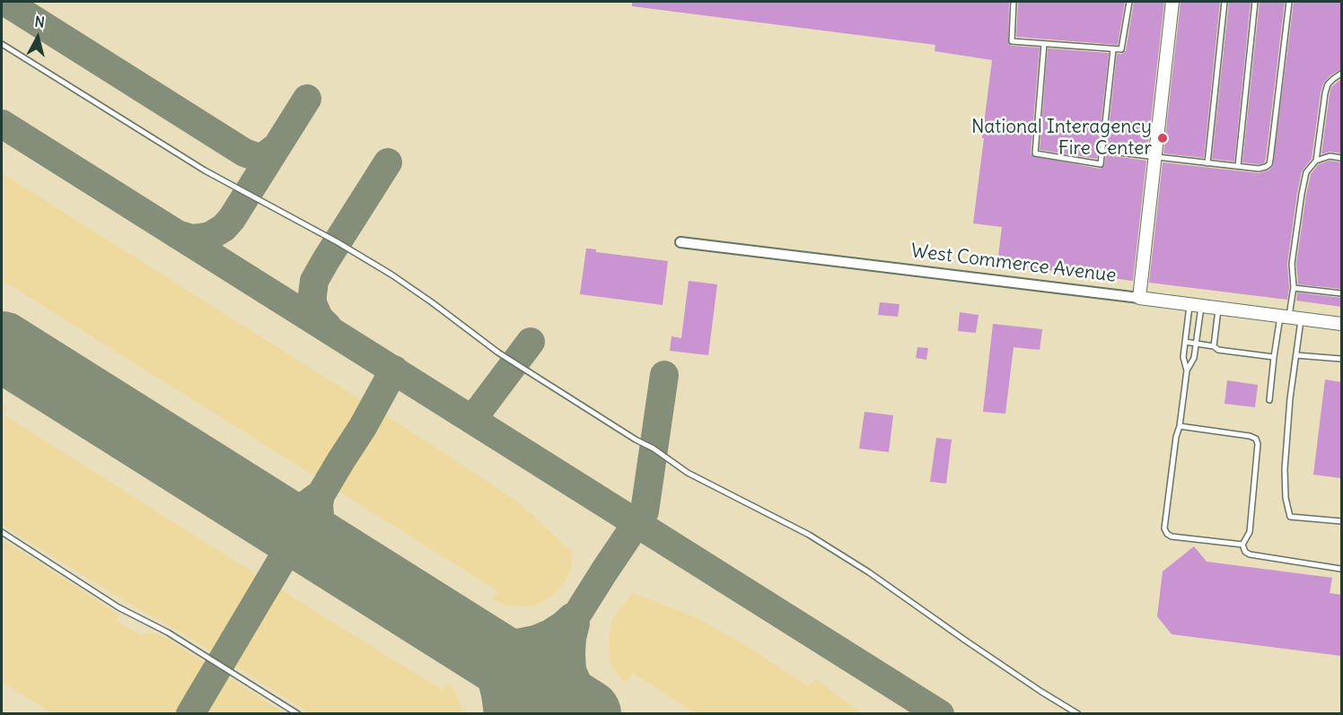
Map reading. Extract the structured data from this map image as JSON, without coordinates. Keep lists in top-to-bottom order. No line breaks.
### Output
{"streets":{"street":["West Commerce Avenue"]},"places":["National Interagency Fire Center"],"north":"top"}
